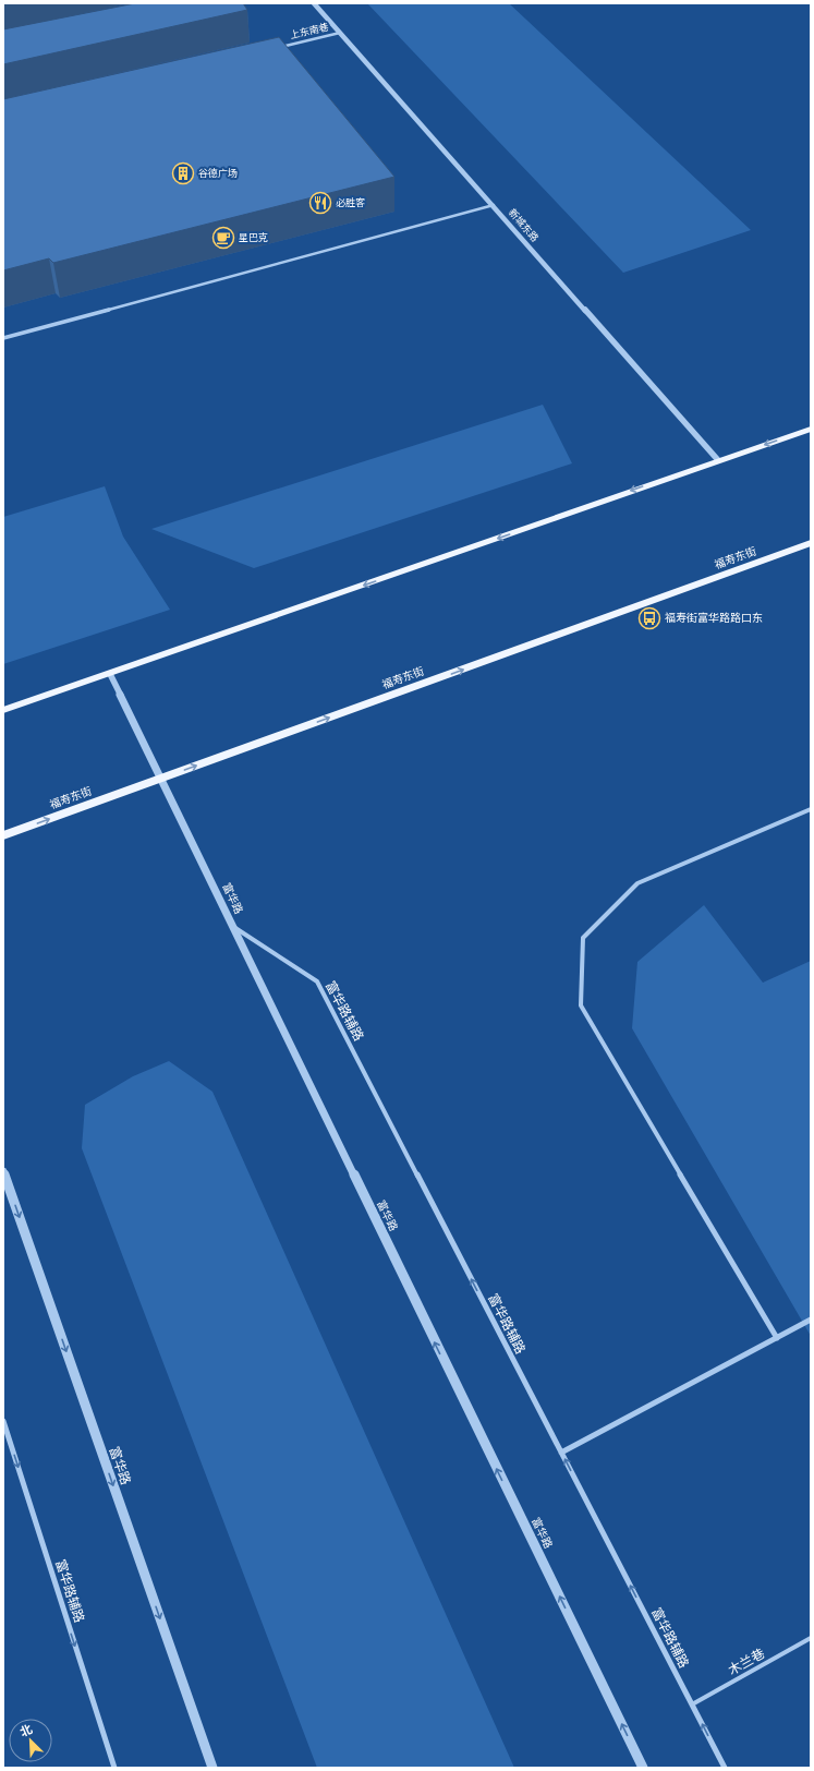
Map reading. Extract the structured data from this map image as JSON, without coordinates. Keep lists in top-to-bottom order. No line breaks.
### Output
{"streets":{"main road":["福寿东街"],"street":["上东南巷","新城东路","富华路","富华路辅路"],"lane":["木兰巷"]},"crossings":[["上东南巷","新城东路"],["福寿东街","富华路"],["富华路","富华路辅路"],["富华路辅路","木兰巷"]],"one_way":["福寿东街"],"places":{"building":["谷德广场"],"restaurant":["必胜客"],"cafe":["星巴克"],"bus stop":["福寿街富华路路口东"]},"north":"top left"}
